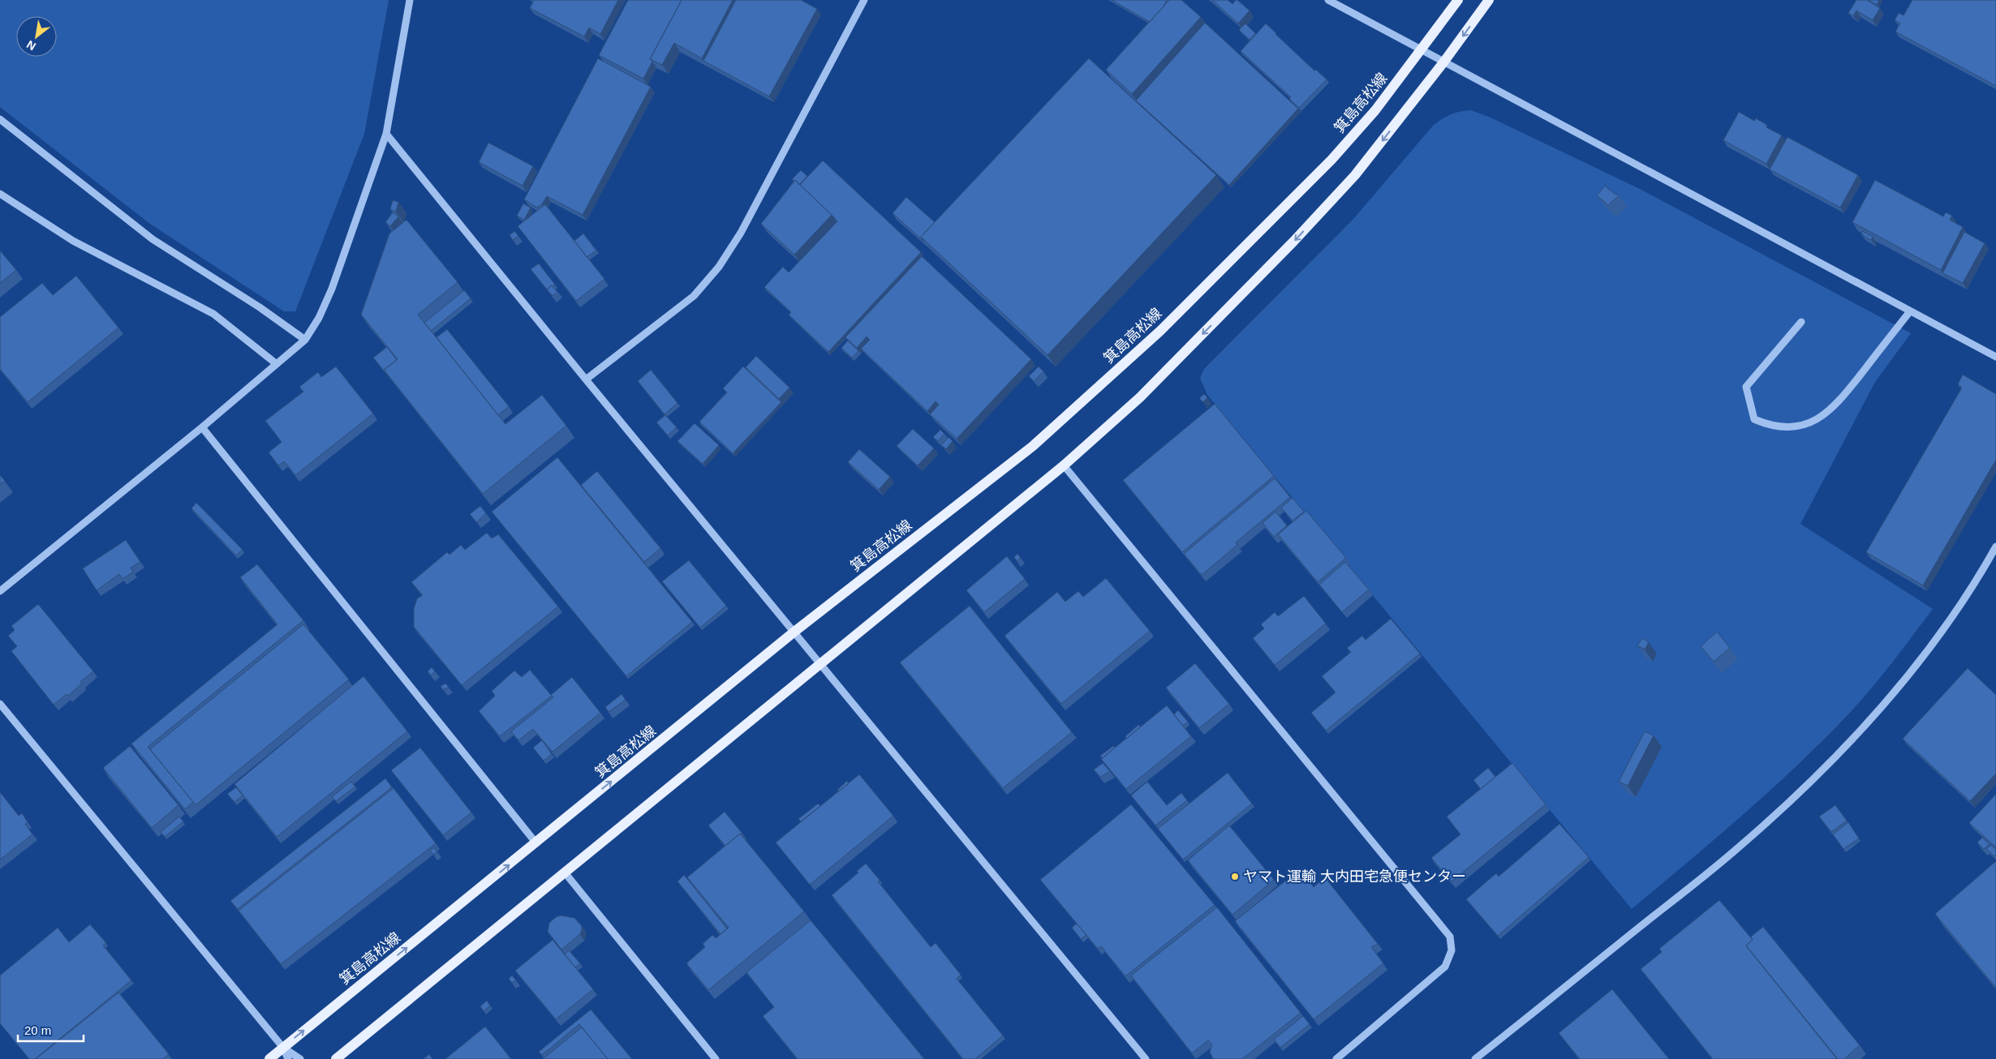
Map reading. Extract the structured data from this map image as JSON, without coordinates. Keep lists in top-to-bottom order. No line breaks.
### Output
{"streets":{"main road":["箕島高松線"]},"places":["ヤマト運輸 大内田宅急便センター"],"scale_bar":"20 m","north":"bottom left"}
